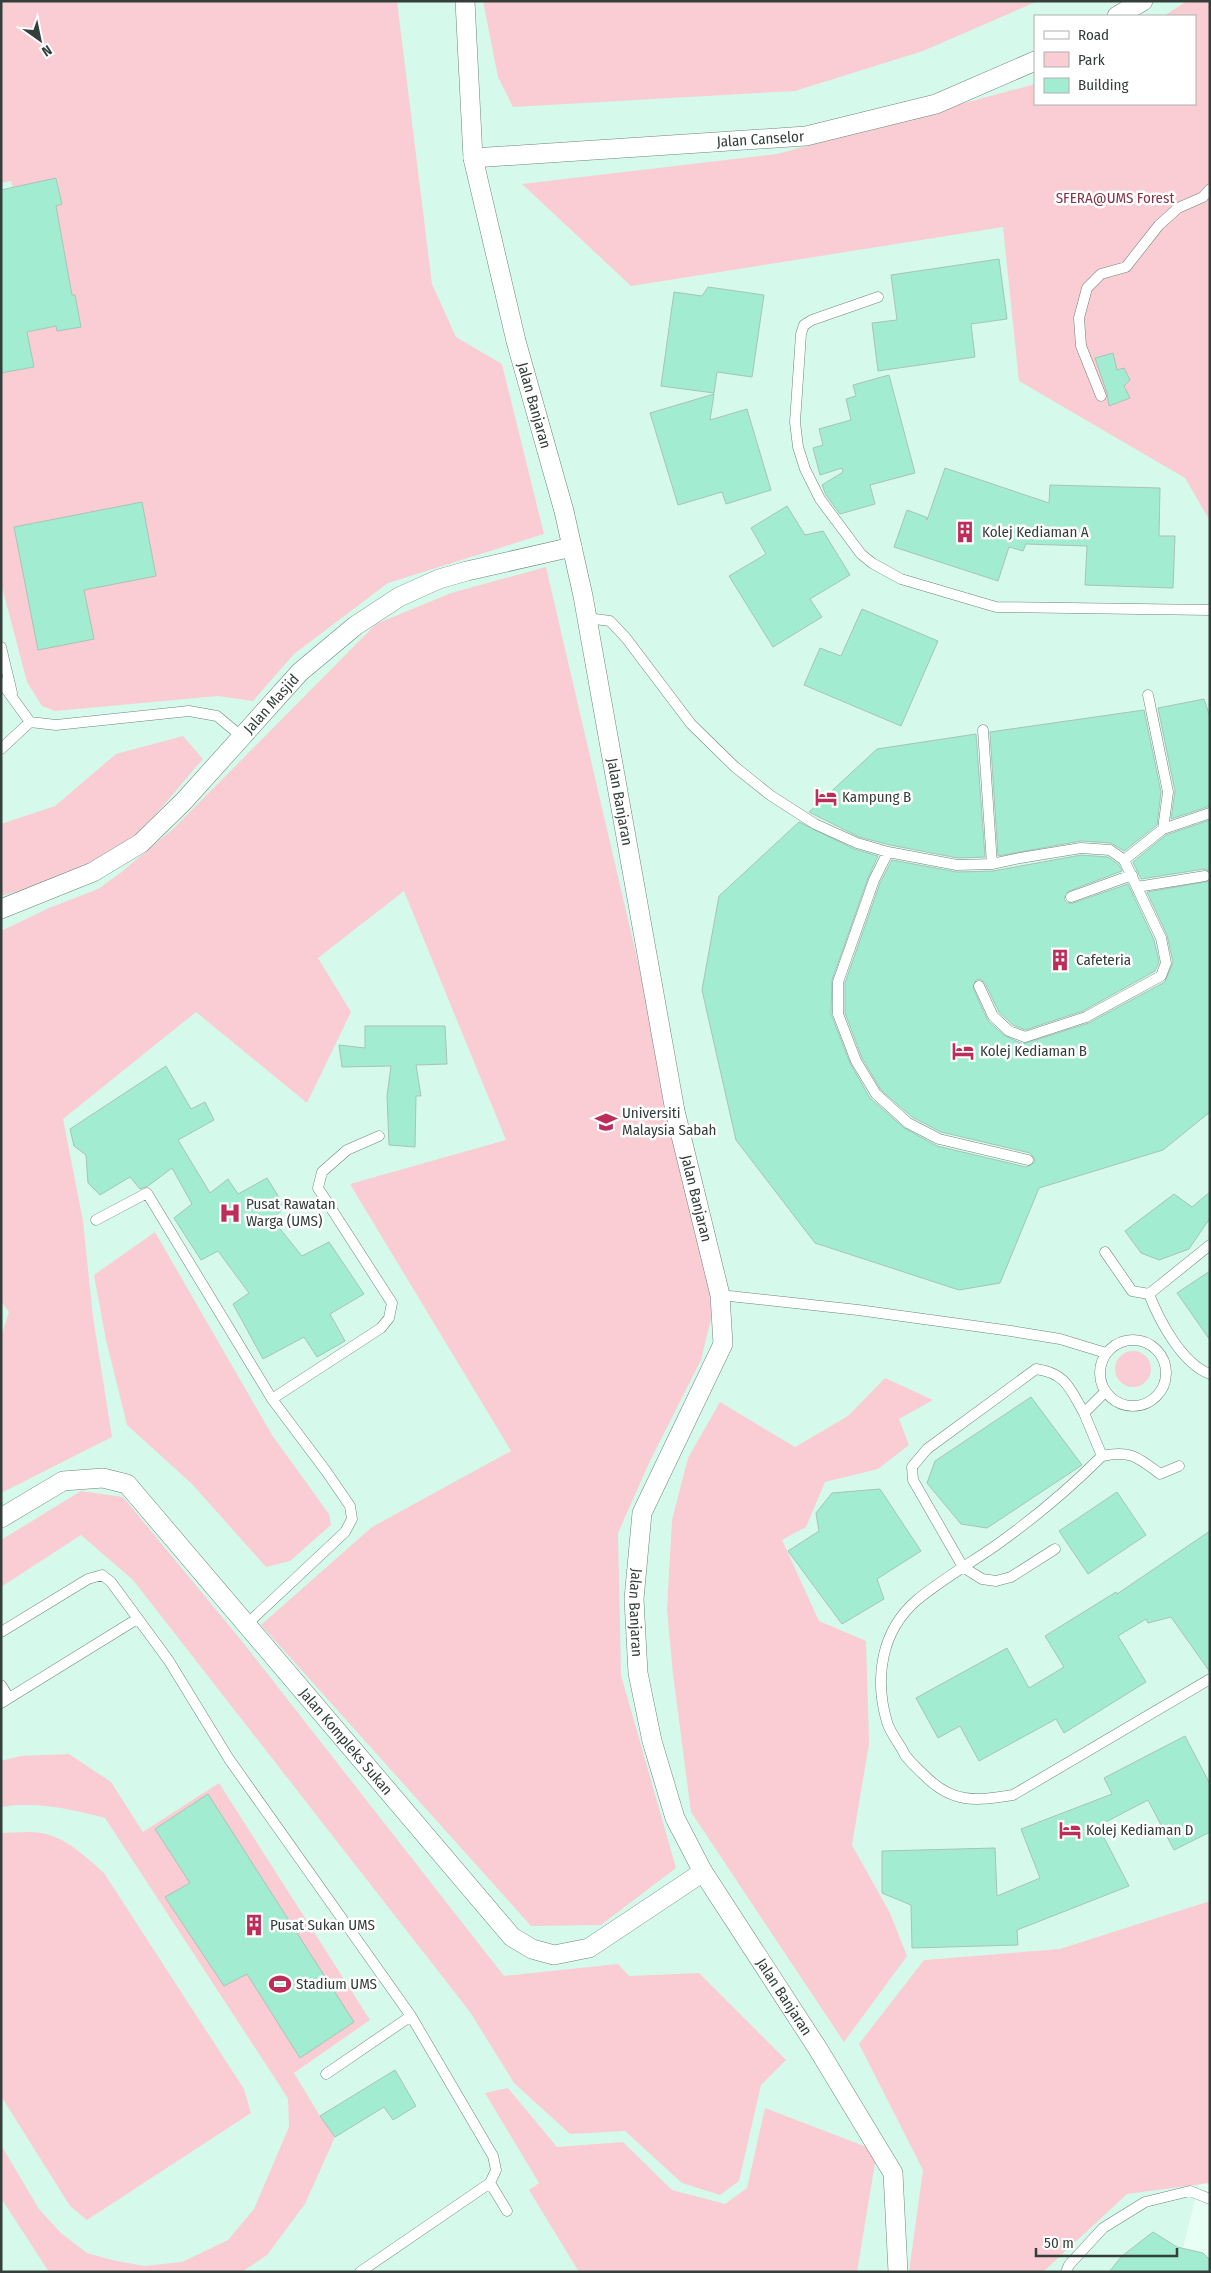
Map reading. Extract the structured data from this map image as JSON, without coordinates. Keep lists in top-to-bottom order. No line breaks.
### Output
{"streets":{"street":["Jalan Canselor","Jalan Banjaran","Jalan Masjid","Jalan Kompleks Sukan"]},"crossings":[["Jalan Canselor","Jalan Banjaran"],["Jalan Banjaran","Jalan Masjid"],["Jalan Banjaran","Jalan Kompleks Sukan"]],"parks":["SFERA@UMS Forest"],"places":{"building":["Kolej Kediaman A","Cafeteria","Pusat Sukan UMS"],"hotel":["Kampung B","Kolej Kediaman B","Kolej Kediaman D"],"school or university":["Universiti Malaysia Sabah"],"hospital":["Pusat Rawatan Warga (UMS)"],"sports":["Stadium UMS"]},"legend":["Road","Park","Building"],"scale_bar":"50 m","north":"bottom right"}
